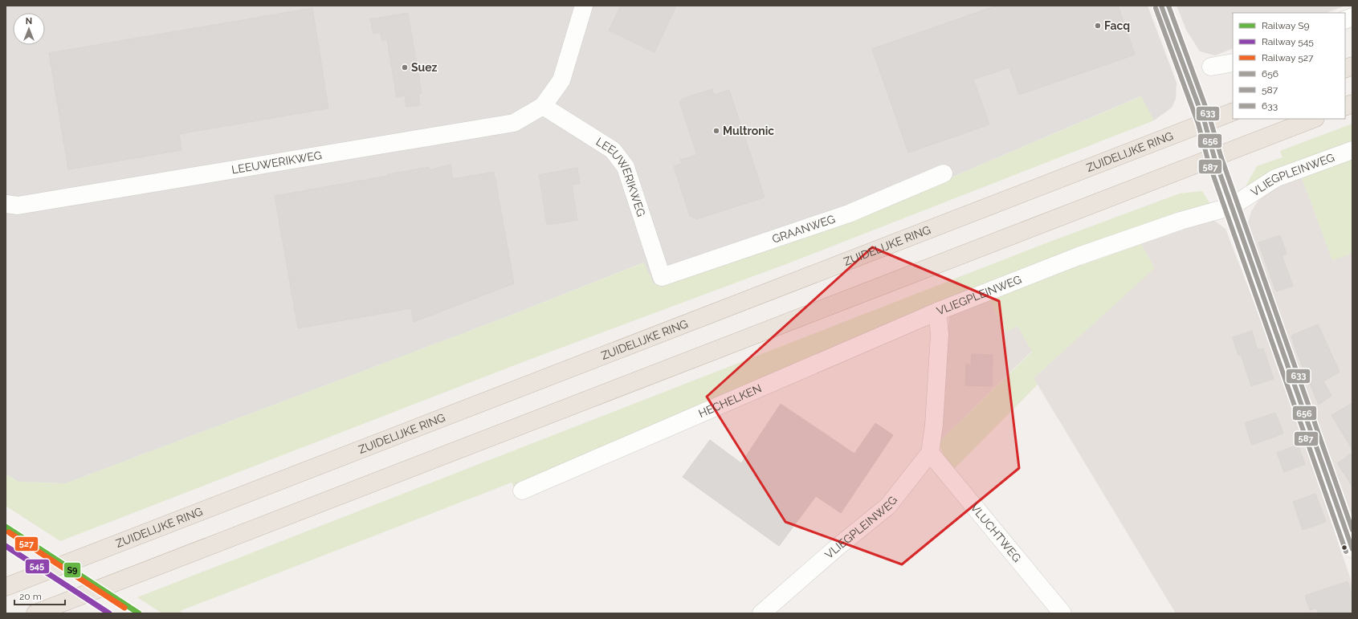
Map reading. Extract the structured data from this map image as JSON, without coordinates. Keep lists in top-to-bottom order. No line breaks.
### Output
{"streets":{"highway":["ZUIDELIJKE RING"],"street":["LEEUWERIKWEG","VLIEGPLEINWEG","GRAANWEG","HECHELKEN","VLUCHTWEG"]},"crossings":[["LEEUWERIKWEG","GRAANWEG"],["VLIEGPLEINWEG","HECHELKEN"],["VLIEGPLEINWEG","VLUCHTWEG"]],"places":["Facq","Suez","Multronic"],"lines":["transit line 656","transit line 633","transit line 587","rail line S9","rail line 527","rail line 545"],"legend":["Railway S9","Railway 545","Railway 527","656","587","633"],"scale_bar":"20 m","north":"top"}
